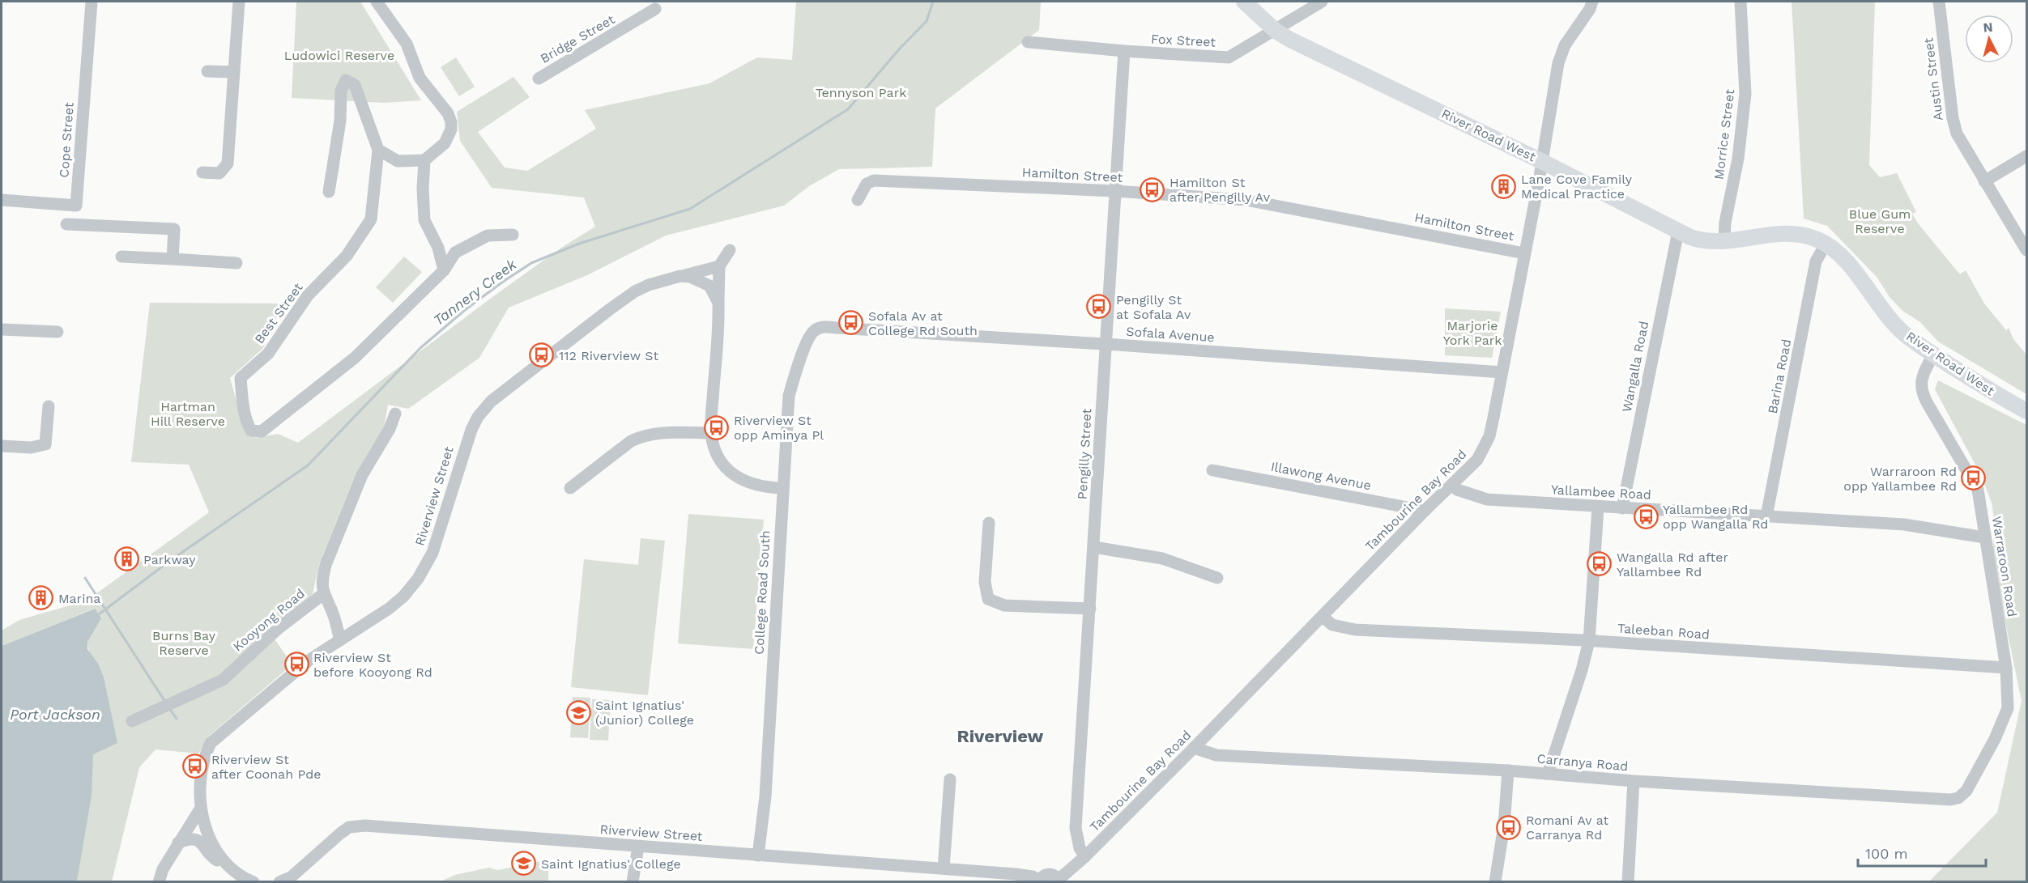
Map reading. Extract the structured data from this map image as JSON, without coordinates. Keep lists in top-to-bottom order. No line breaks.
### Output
{"streets":{"main road":["River Road West"],"street":["Bridge Street","Fox Street","Austin Street","Morrice Street","Cope Street","Hamilton Street","Best Street","Sofala Avenue","Wangalla Road","Barina Road","Pengilly Street","Illawong Avenue","Yallambee Road","Riverview Street","Tambourine Bay Road","Warraroon Road","College Road South","Kooyong Road","Taleeban Road","Carranya Road"]},"crossings":[["Fox Street","River Road West"],["Fox Street","Pengilly Street"],["Morrice Street","River Road West"],["River Road West","Wangalla Road"],["River Road West","Barina Road"],["River Road West","Tambourine Bay Road"],["River Road West","Warraroon Road"],["Hamilton Street","Pengilly Street"],["Hamilton Street","Tambourine Bay Road"],["Sofala Avenue","Pengilly Street"],["Sofala Avenue","Tambourine Bay Road"],["Sofala Avenue","College Road South"],["Wangalla Road","Yallambee Road"],["Barina Road","Yallambee Road"],["Pengilly Street","Tambourine Bay Road"],["Illawong Avenue","Tambourine Bay Road"],["Yallambee Road","Tambourine Bay Road"],["Yallambee Road","Warraroon Road"],["Riverview Street","College Road South"],["Riverview Street","Kooyong Road"],["Tambourine Bay Road","Taleeban Road"],["Tambourine Bay Road","Carranya Road"],["Warraroon Road","Taleeban Road"],["Warraroon Road","Carranya Road"]],"districts":["Riverview"],"water":["Tannery Creek","Port Jackson"],"parks":["Ludowici Reserve","Tennyson Park","Blue Gum Reserve","Marjorie York Park","Hartman Hill Reserve","Burns Bay Reserve"],"places":{"building":["Lane Cove Family Medical Practice","Parkway","Marina"],"bus stop":["Hamilton St after Pengilly Av","Pengilly St at Sofala Av","Sofala Av at College Rd South","112 Riverview St","Riverview St opp Aminya Pl","Warraroon Rd opp Yallambee Rd","Yallambee Rd opp Wangalla Rd","Wangalla Rd after Yallambee Rd","Riverview St before Kooyong Rd","Riverview St after Coonah Pde","Romani Av at Carranya Rd"],"school or university":["Saint Ignatius' (Junior) College","Saint Ignatius' College"]},"scale_bar":"100 m","north":"top"}
